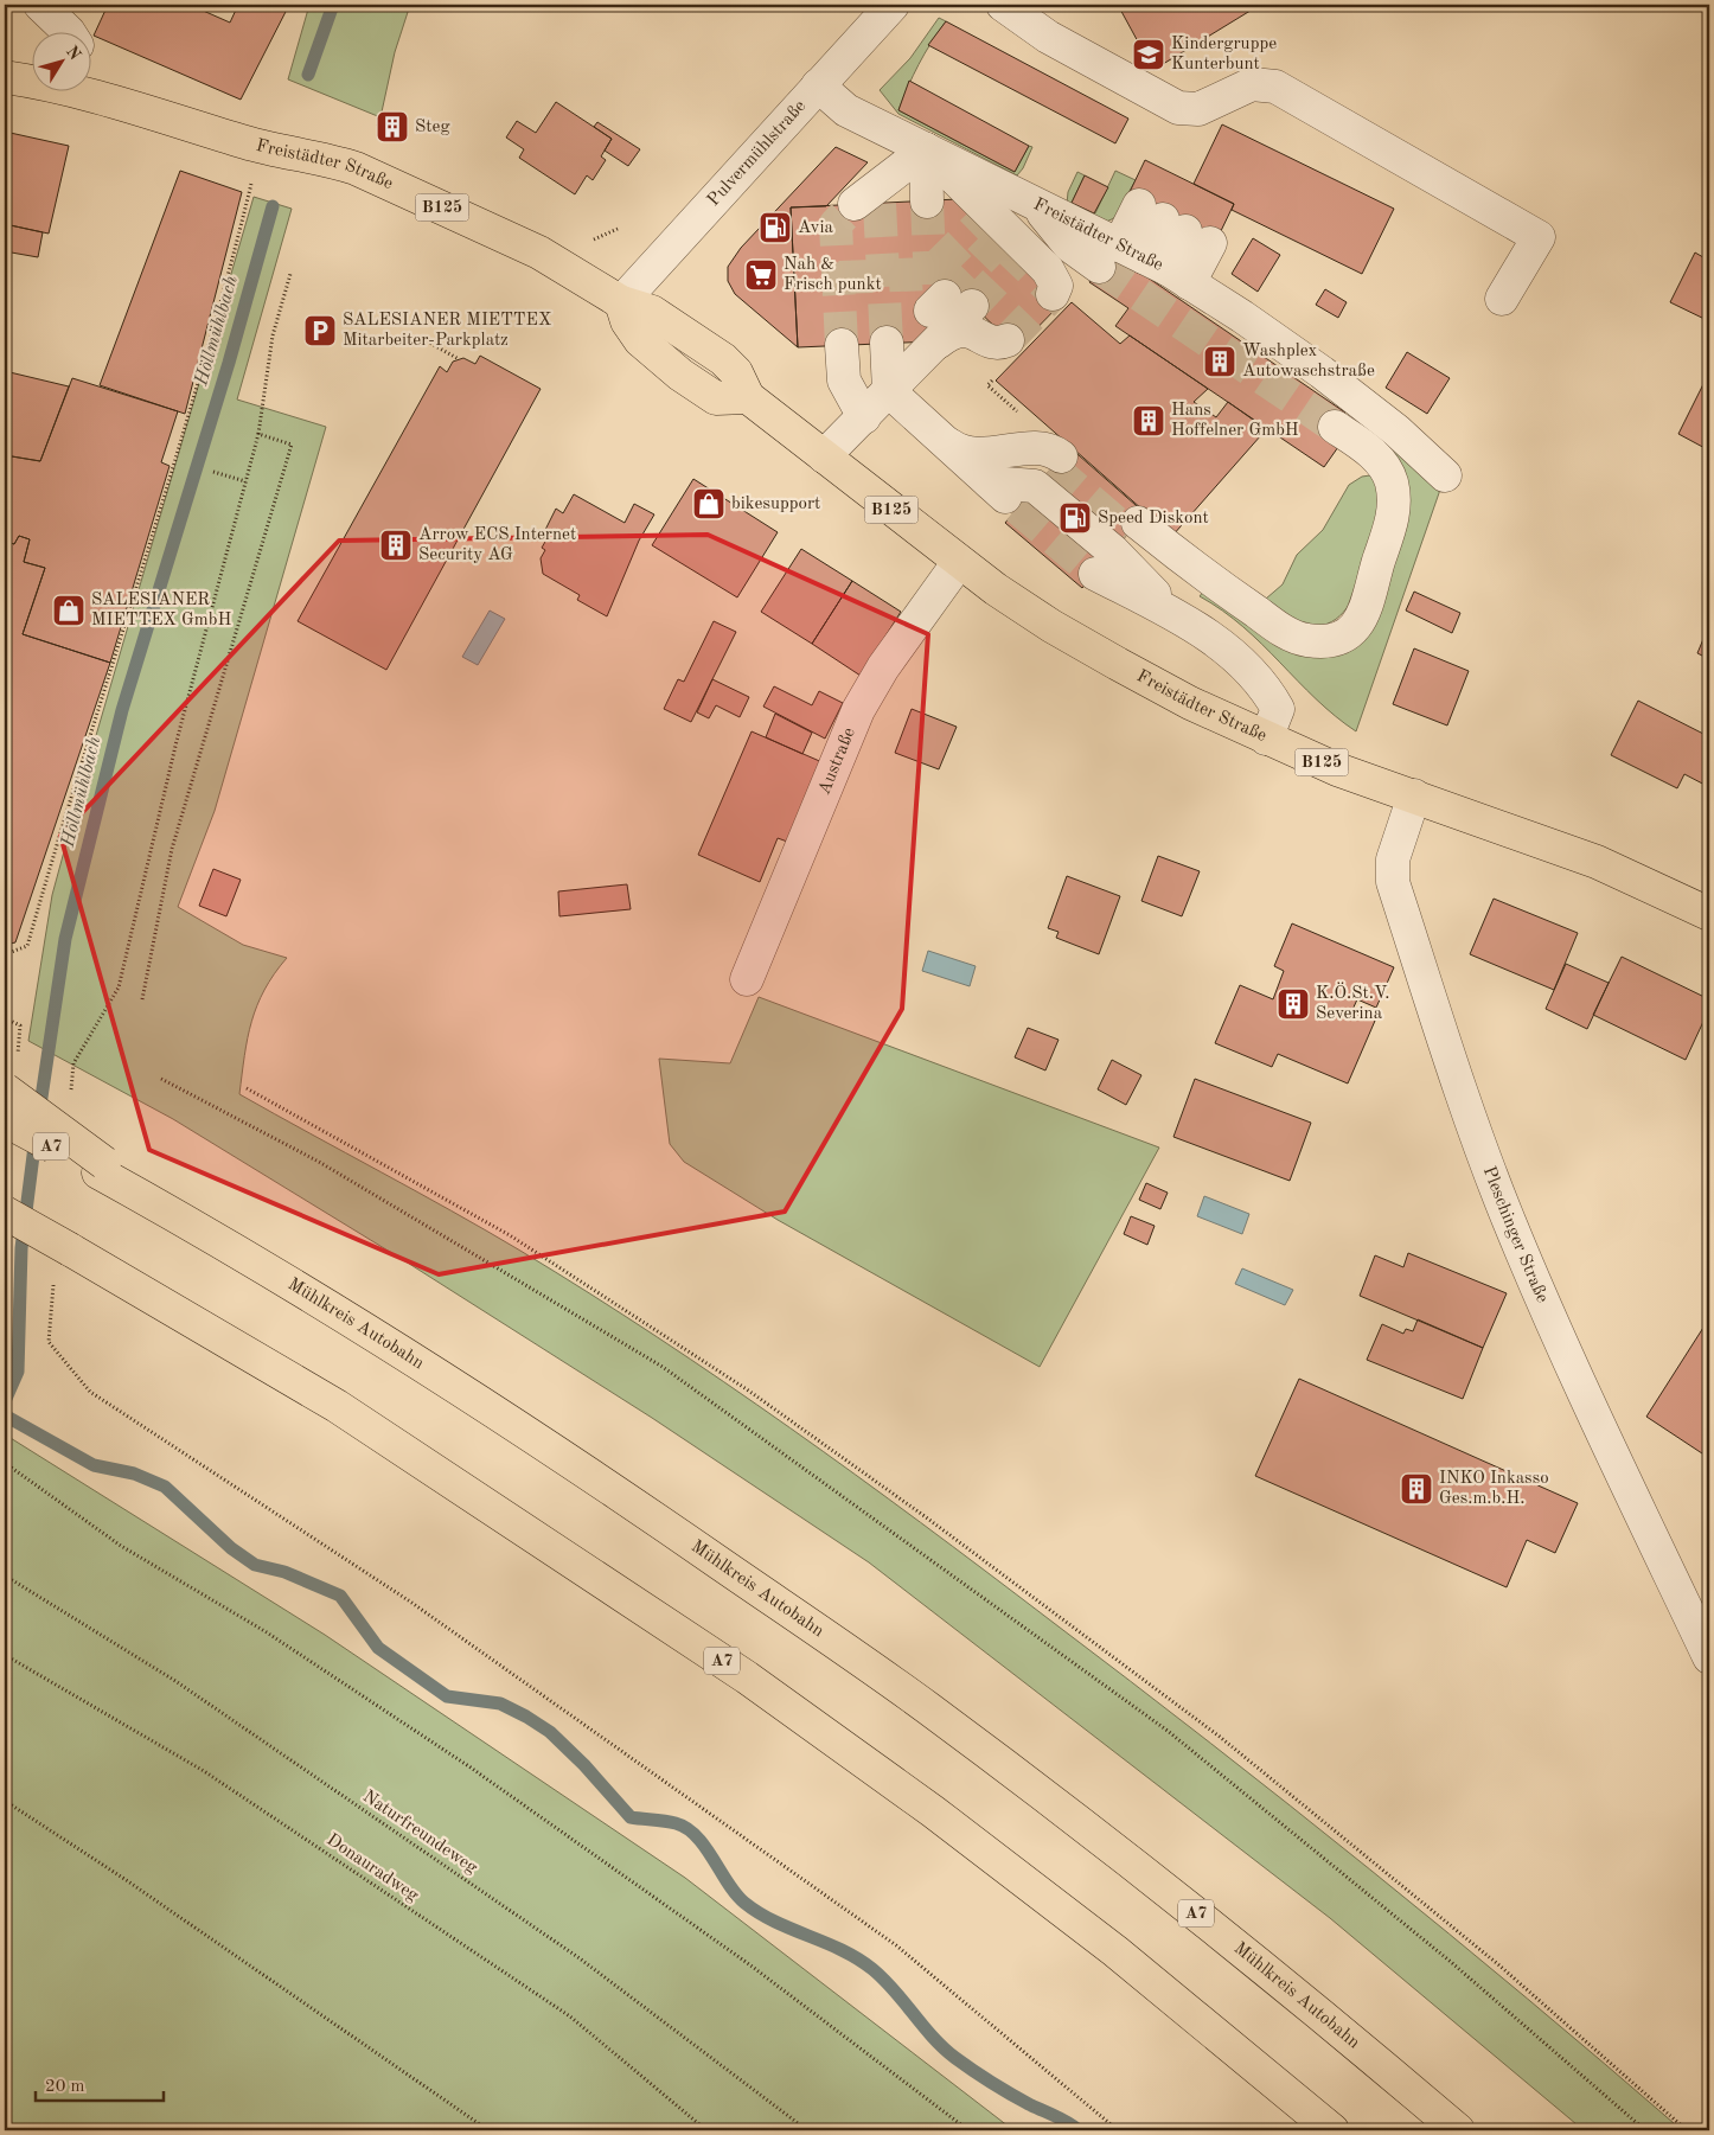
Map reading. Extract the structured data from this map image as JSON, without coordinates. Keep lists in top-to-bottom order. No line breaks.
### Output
{"streets":{"main road":["Freistädter Straße","B125","A7","Mühlkreis Autobahn"],"street":["Pulvermühlstraße","Austraße","Pleschinger Straße"],"path":["Naturfreundeweg","Donauradweg"]},"crossings":[["Pulvermühlstraße","Freistädter Straße"],["Freistädter Straße","Austraße"],["Freistädter Straße","Pleschinger Straße"]],"water":["Höllmühlbach"],"places":{"school or university":["Kindergruppe Kunterbunt"],"building":["Steg","Washplex Autowaschstraße","Hans Hoffelner GmbH","Arrow ECS Internet Security AG","K.Ö.St.V. Severina","INKO Inkasso Ges.m.b.H."],"fuel station":["Avia","Speed Diskont"],"supermarket":["Nah & Frisch punkt"],"parking":["SALESIANER MIETTEX Mitarbeiter-Parkplatz"],"shop":["bikesupport","SALESIANER MIETTEX GmbH"]},"scale_bar":"20 m","north":"top right"}
